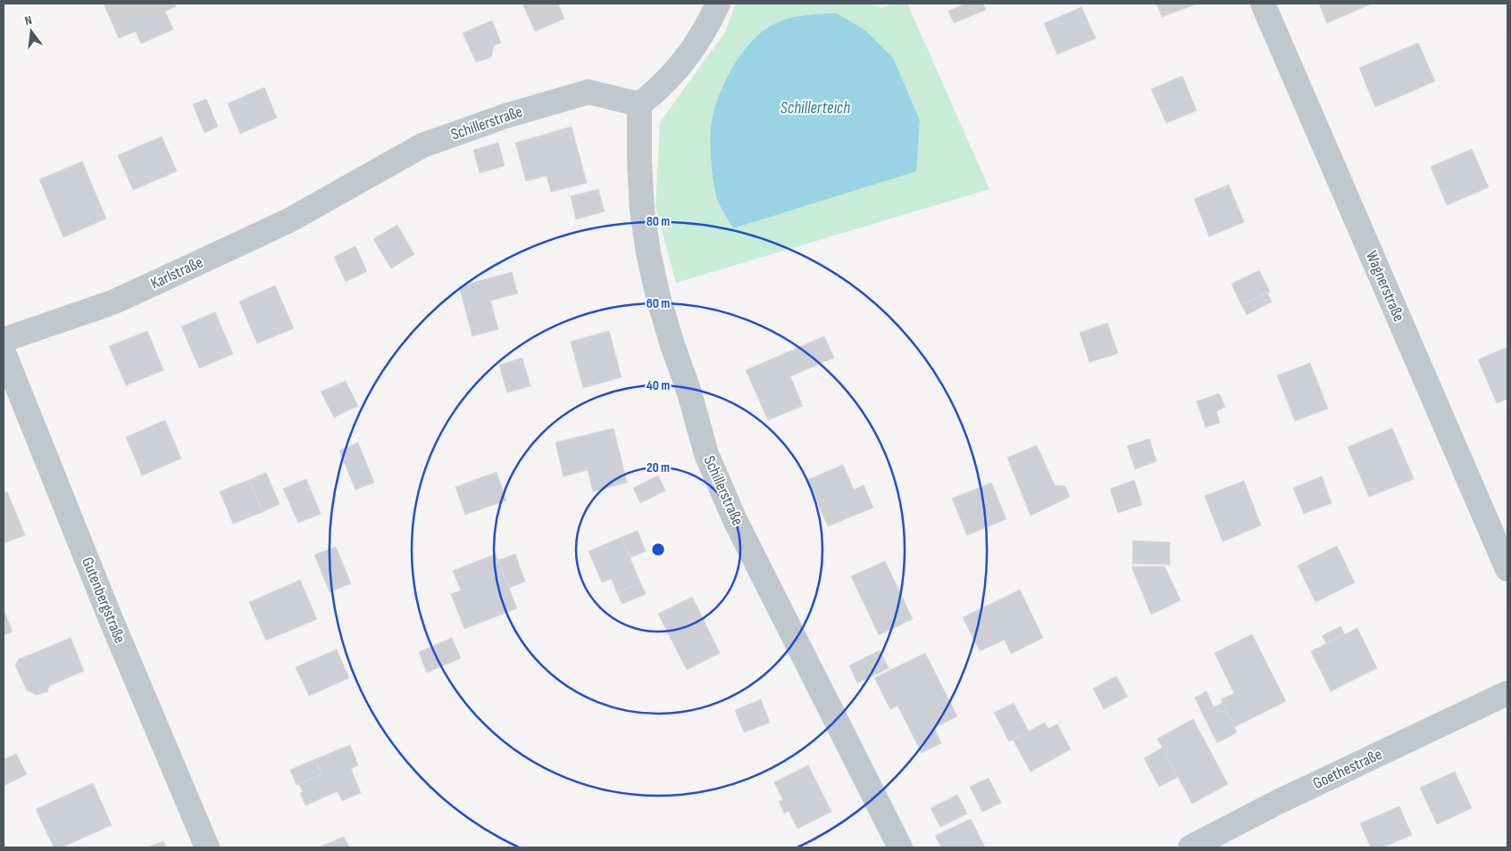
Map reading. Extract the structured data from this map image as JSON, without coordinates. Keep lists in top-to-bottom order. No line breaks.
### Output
{"streets":{"street":["Schillerstraße","Karlstraße","Wagnerstraße","Gutenbergstraße","Goethestraße"]},"crossings":[["Schillerstraße","Karlstraße"]],"water":["Schillerteich"],"north":"top","rings":["80 m","60 m","40 m","20 m"]}
